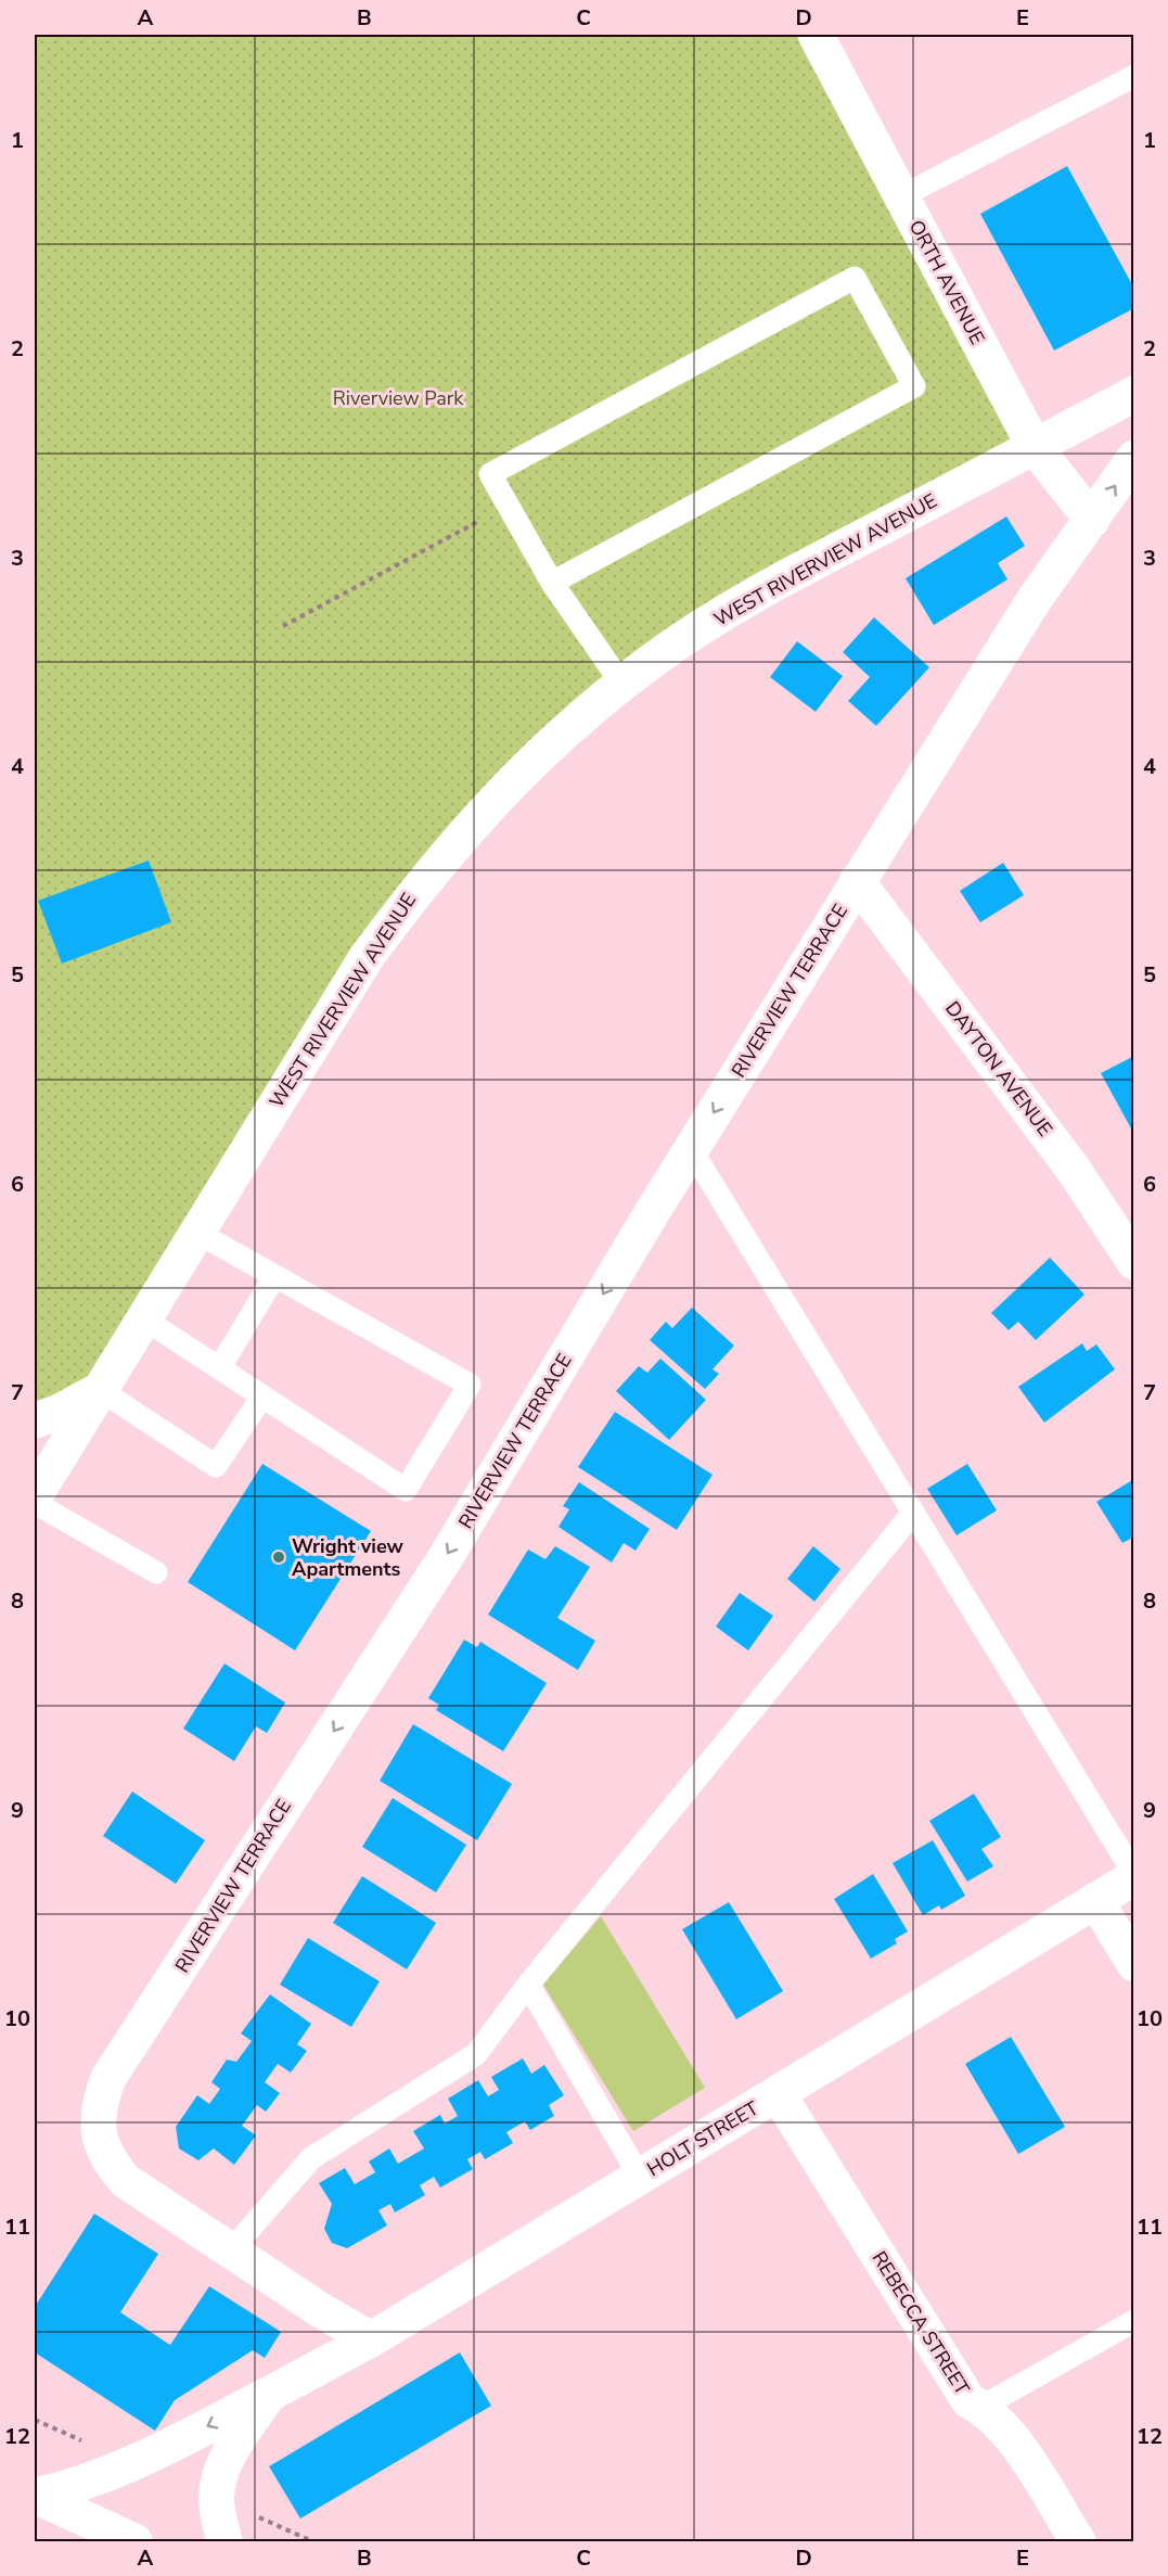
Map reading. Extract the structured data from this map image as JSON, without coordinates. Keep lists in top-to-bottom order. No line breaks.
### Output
{"streets":{"street":["ORTH AVENUE","WEST RIVERVIEW AVENUE","RIVERVIEW TERRACE","DAYTON AVENUE","HOLT STREET","REBECCA STREET"]},"crossings":[["ORTH AVENUE","WEST RIVERVIEW AVENUE"],["ORTH AVENUE","RIVERVIEW TERRACE"],["RIVERVIEW TERRACE","DAYTON AVENUE"],["RIVERVIEW TERRACE","HOLT STREET"],["HOLT STREET","REBECCA STREET"]],"one_way":["RIVERVIEW TERRACE"],"parks":["Riverview Park"],"places":["Wright view Apartments"],"grid":{"columns":["A","B","C","D","E"],"rows":["1","2","3","4","5","6","7","8","9","10","11","12"]}}
